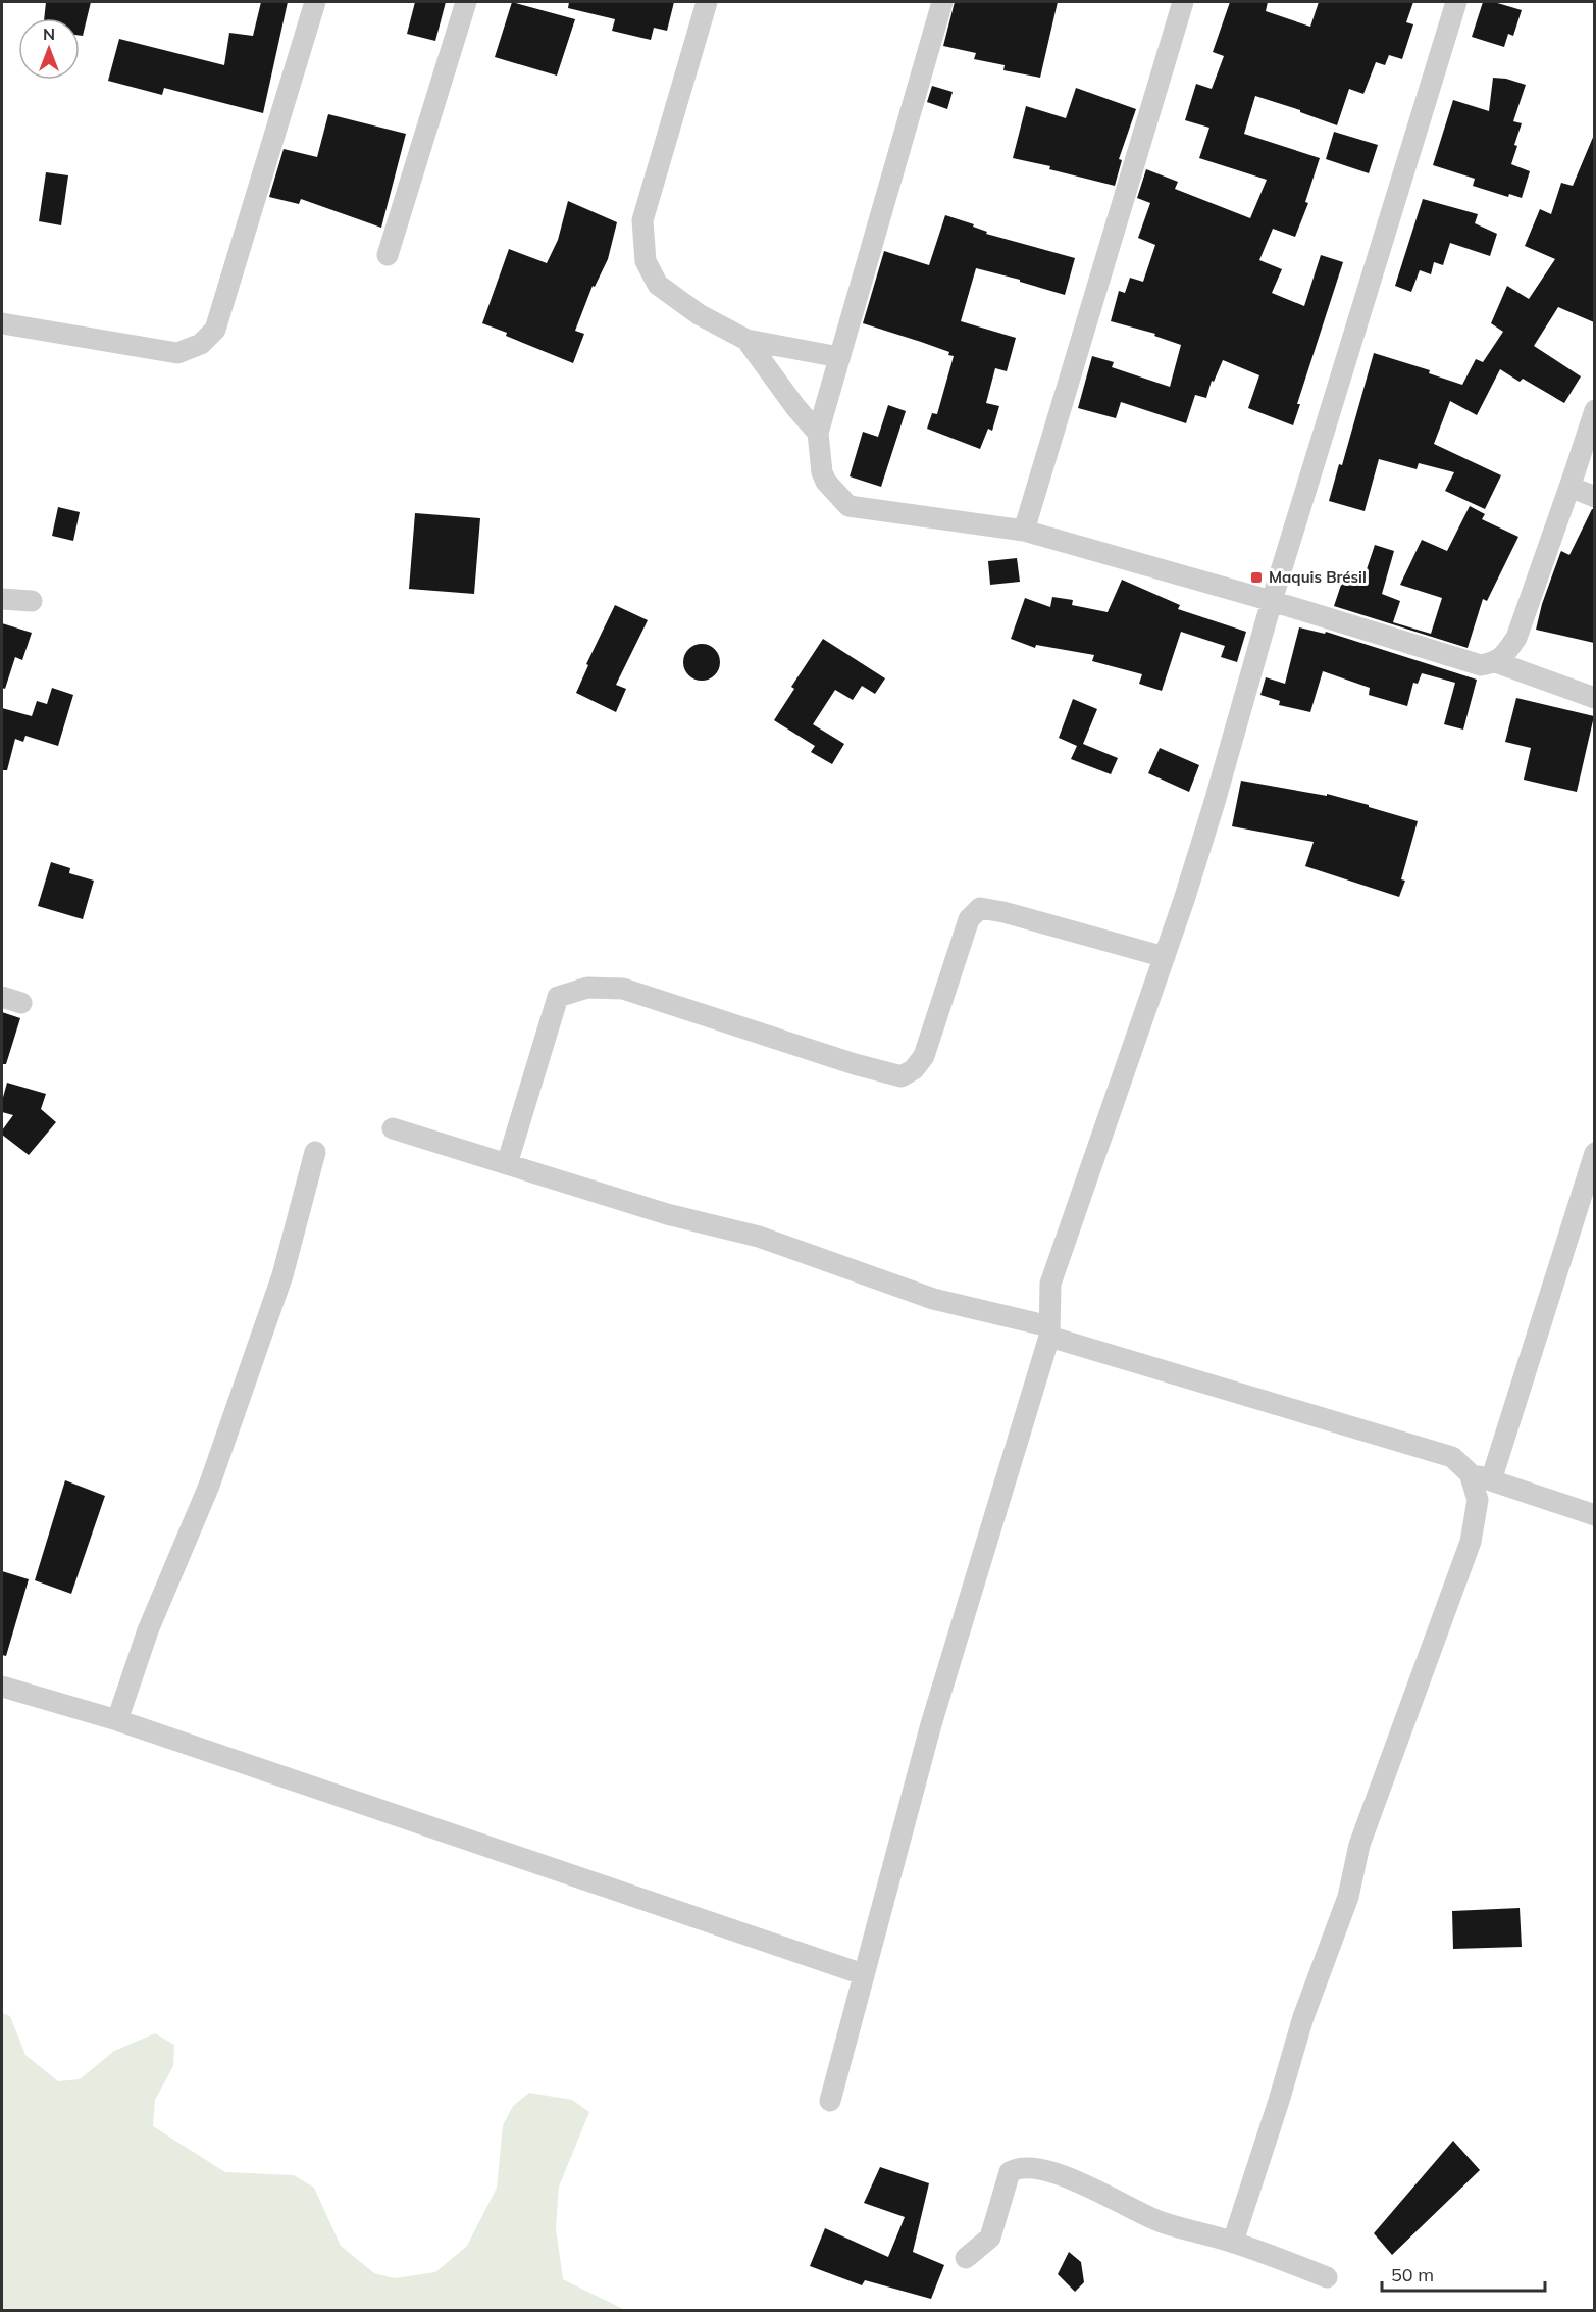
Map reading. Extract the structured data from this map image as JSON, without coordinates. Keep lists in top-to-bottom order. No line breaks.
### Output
{"places":{"transit":["Maquis Brésil"]},"scale_bar":"50 m","north":"top"}
